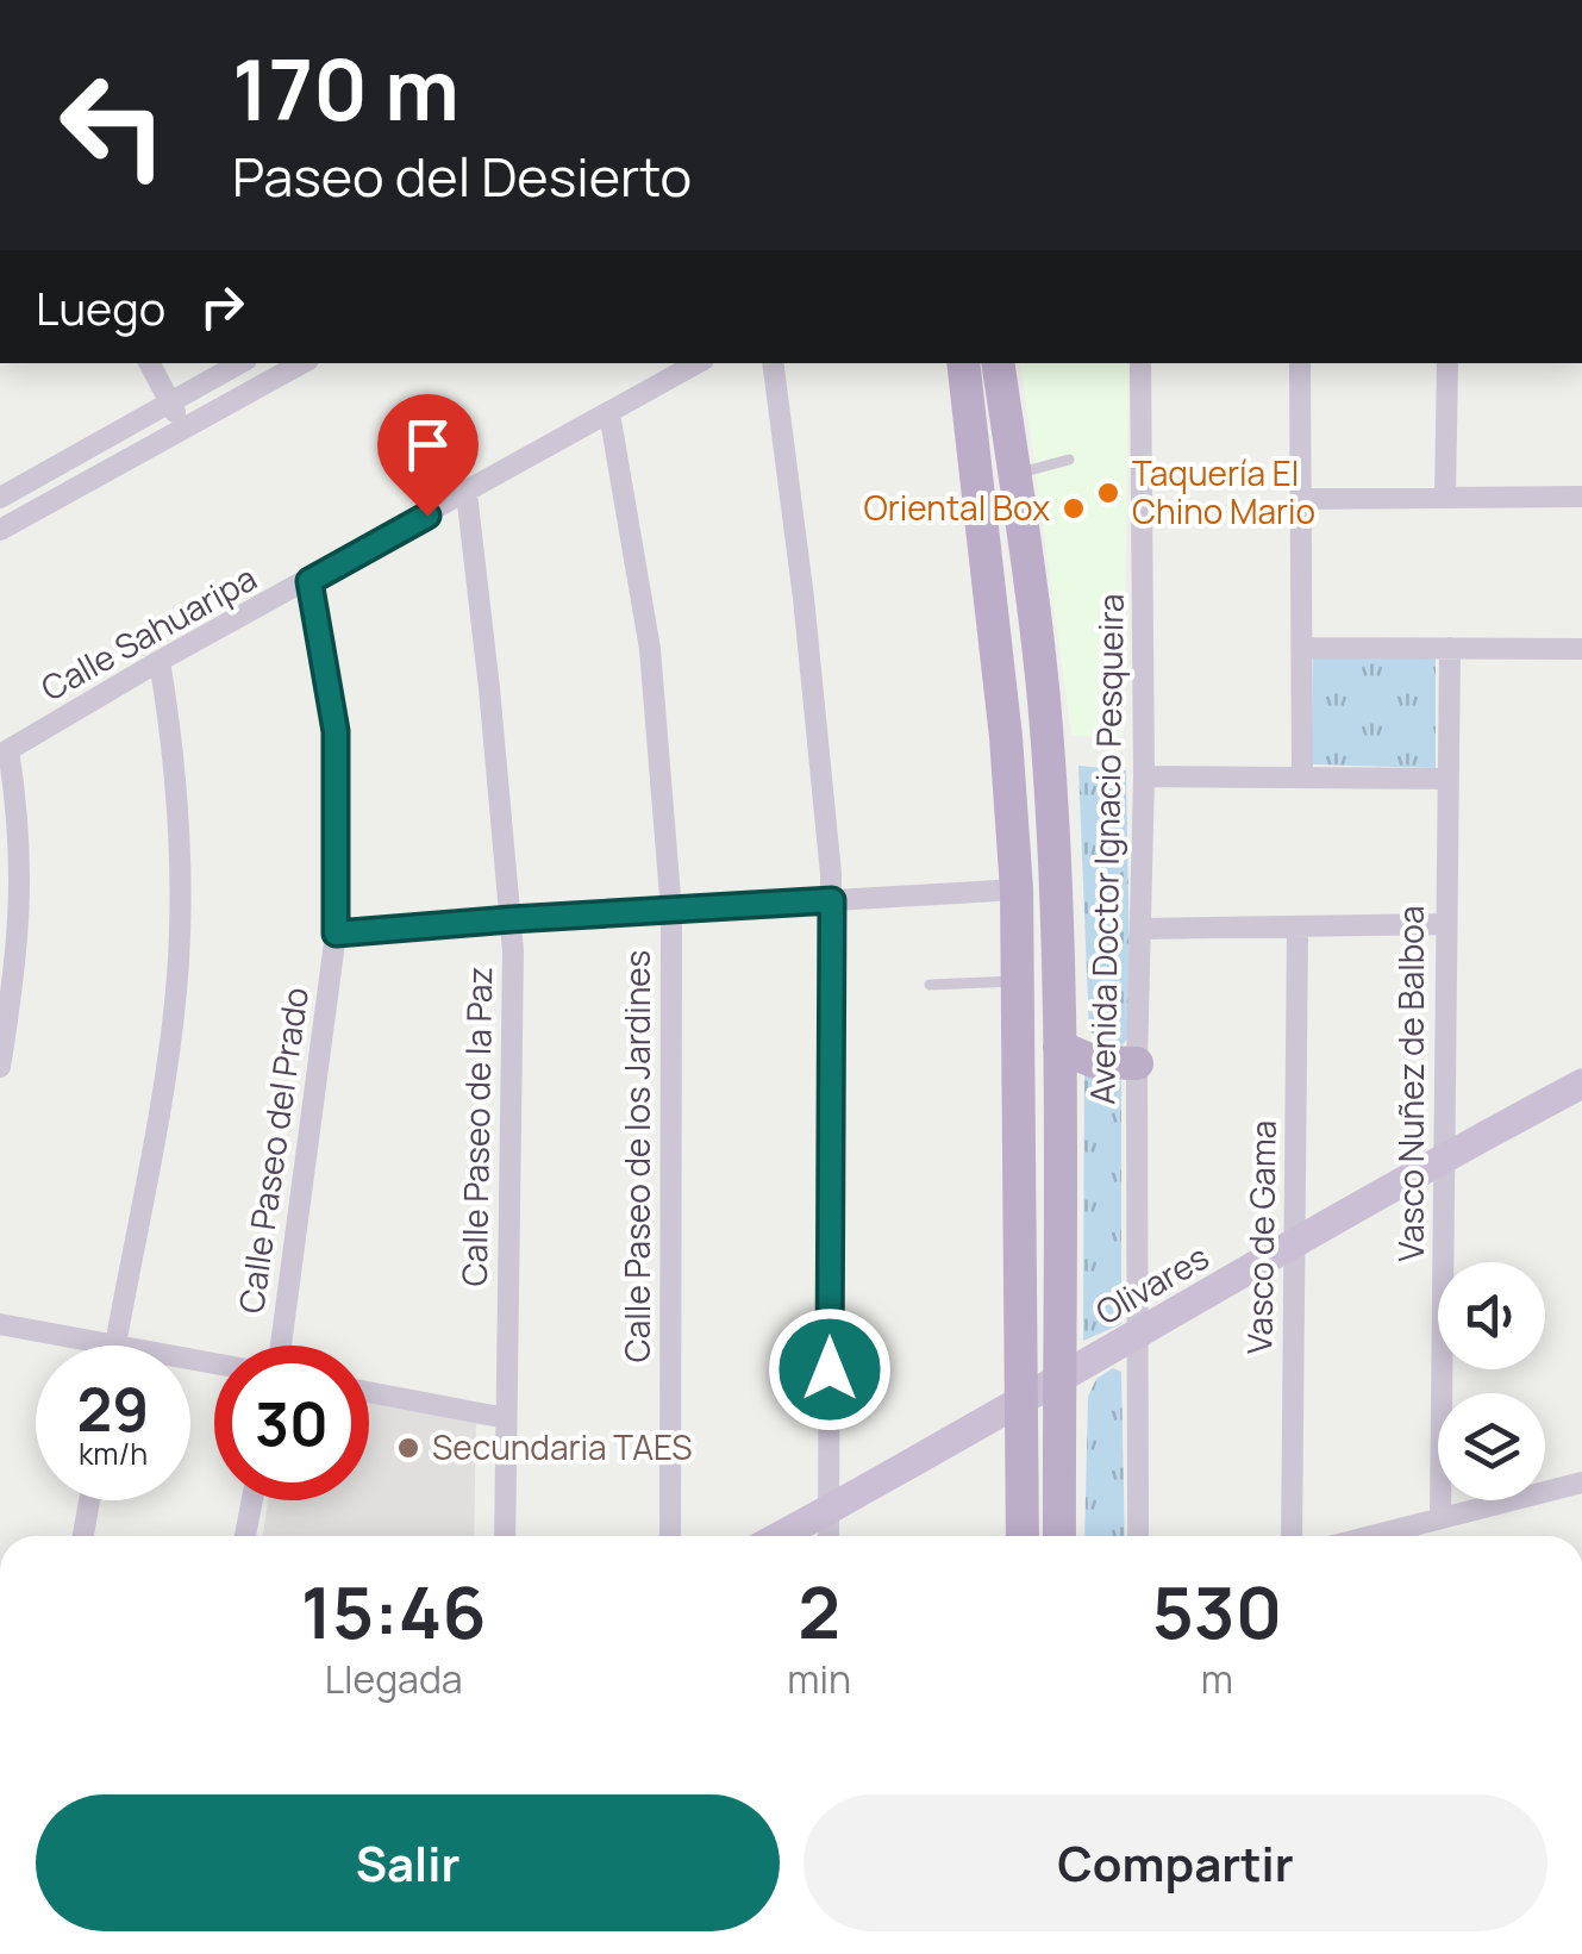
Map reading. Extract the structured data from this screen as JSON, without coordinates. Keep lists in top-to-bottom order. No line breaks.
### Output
{"streets":{"main road":["Olivares"],"street":["Calle Sahuaripa","Avenida Doctor Ignacio Pesqueira","Vasco Nuñez de Balboa","Calle Paseo de la Paz","Calle Paseo del Prado","Calle Paseo de los Jardines","Vasco de Gama"]},"crossings":[["Calle Sahuaripa","Calle Paseo de la Paz"],["Calle Sahuaripa","Calle Paseo del Prado"],["Calle Sahuaripa","Calle Paseo de los Jardines"],["Avenida Doctor Ignacio Pesqueira","Olivares"],["Vasco Nuñez de Balboa","Olivares"],["Vasco de Gama","Olivares"]],"places":["Taquería El Chino Mario","Oriental Box","Secundaria TAES"],"page":{"turn":["170 m","Paseo del Desierto"],"then":"Luego","speed":"29 km/h","limit":"30","eta":["15:46","Llegada","2","min","530","m"],"buttons":["Salir","Compartir"]}}
